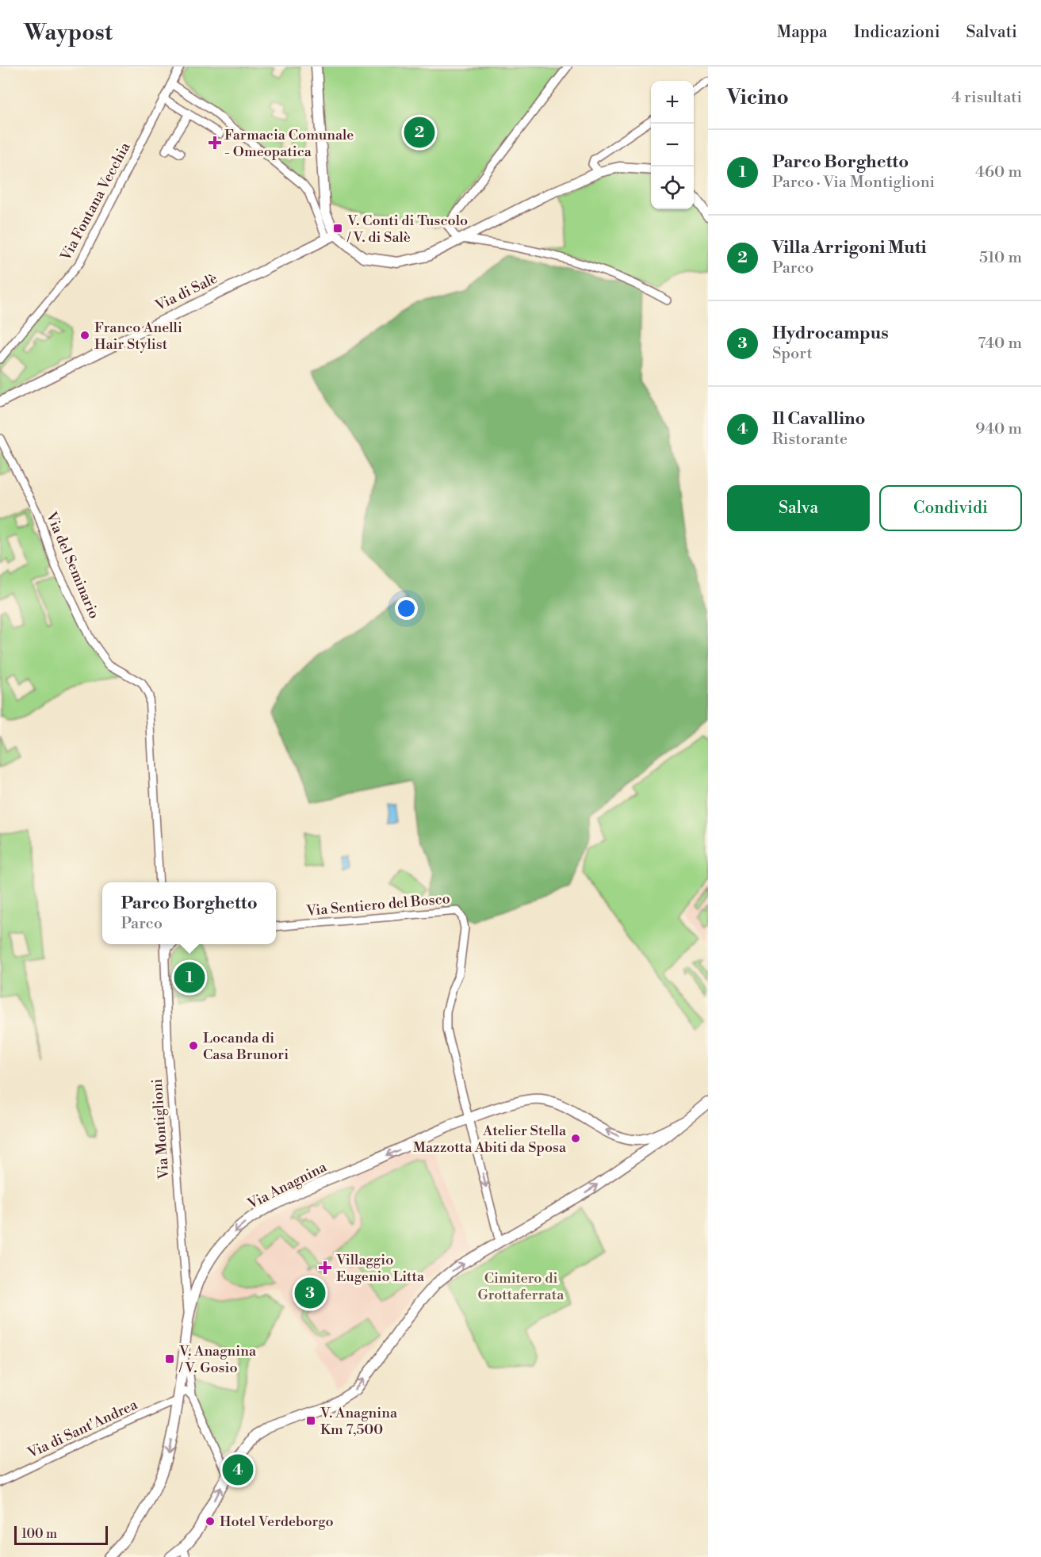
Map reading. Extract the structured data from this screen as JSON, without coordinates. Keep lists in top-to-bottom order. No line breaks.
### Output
{"streets":{"main road":["Via di Salè","Via Anagnina"],"street":["Via Fontana Vecchia","Via del Seminario","Via Sentiero del Bosco","Via Montiglioni","Via di Sant'Andrea"]},"crossings":[["Via Sentiero del Bosco","Via Anagnina"],["Via Montiglioni","Via Anagnina"],["Via Anagnina","Via di Sant'Andrea"]],"parks":["Cimitero di Grottaferrata"],"places":{"health":["Farmacia Comunale - Omeopatica","Villaggio Eugenio Litta"],"transit":["V. Conti di Tuscolo / V. di Salè","V. Anagnina / V. Gosio","V. Anagnina Km 7,500"],"other":["Franco Anelli Hair Stylist","Locanda di Casa Brunori","Atelier Stella Mazzotta Abiti da Sposa","Hotel Verdeborgo"]},"scale_bar":"100 m","page":{"header":"Waypost","nav":["Mappa","Indicazioni","Salvati"],"heading":["Vicino","4 risultati"],"map_buttons":["+","−"],"pins":["2","1","3","4"],"list":[{"mark":"1","name":"Parco Borghetto","note":"Parco · Via Montiglioni","value":"460 m"},{"mark":"2","name":"Villa Arrigoni Muti","note":"Parco","value":"510 m"},{"mark":"3","name":"Hydrocampus","note":"Sport","value":"740 m"},{"mark":"4","name":"Il Cavallino","note":"Ristorante","value":"940 m"}],"buttons":["Salva","Condividi"],"popup":["Parco Borghetto","Parco"],"scale":"100 m"}}
